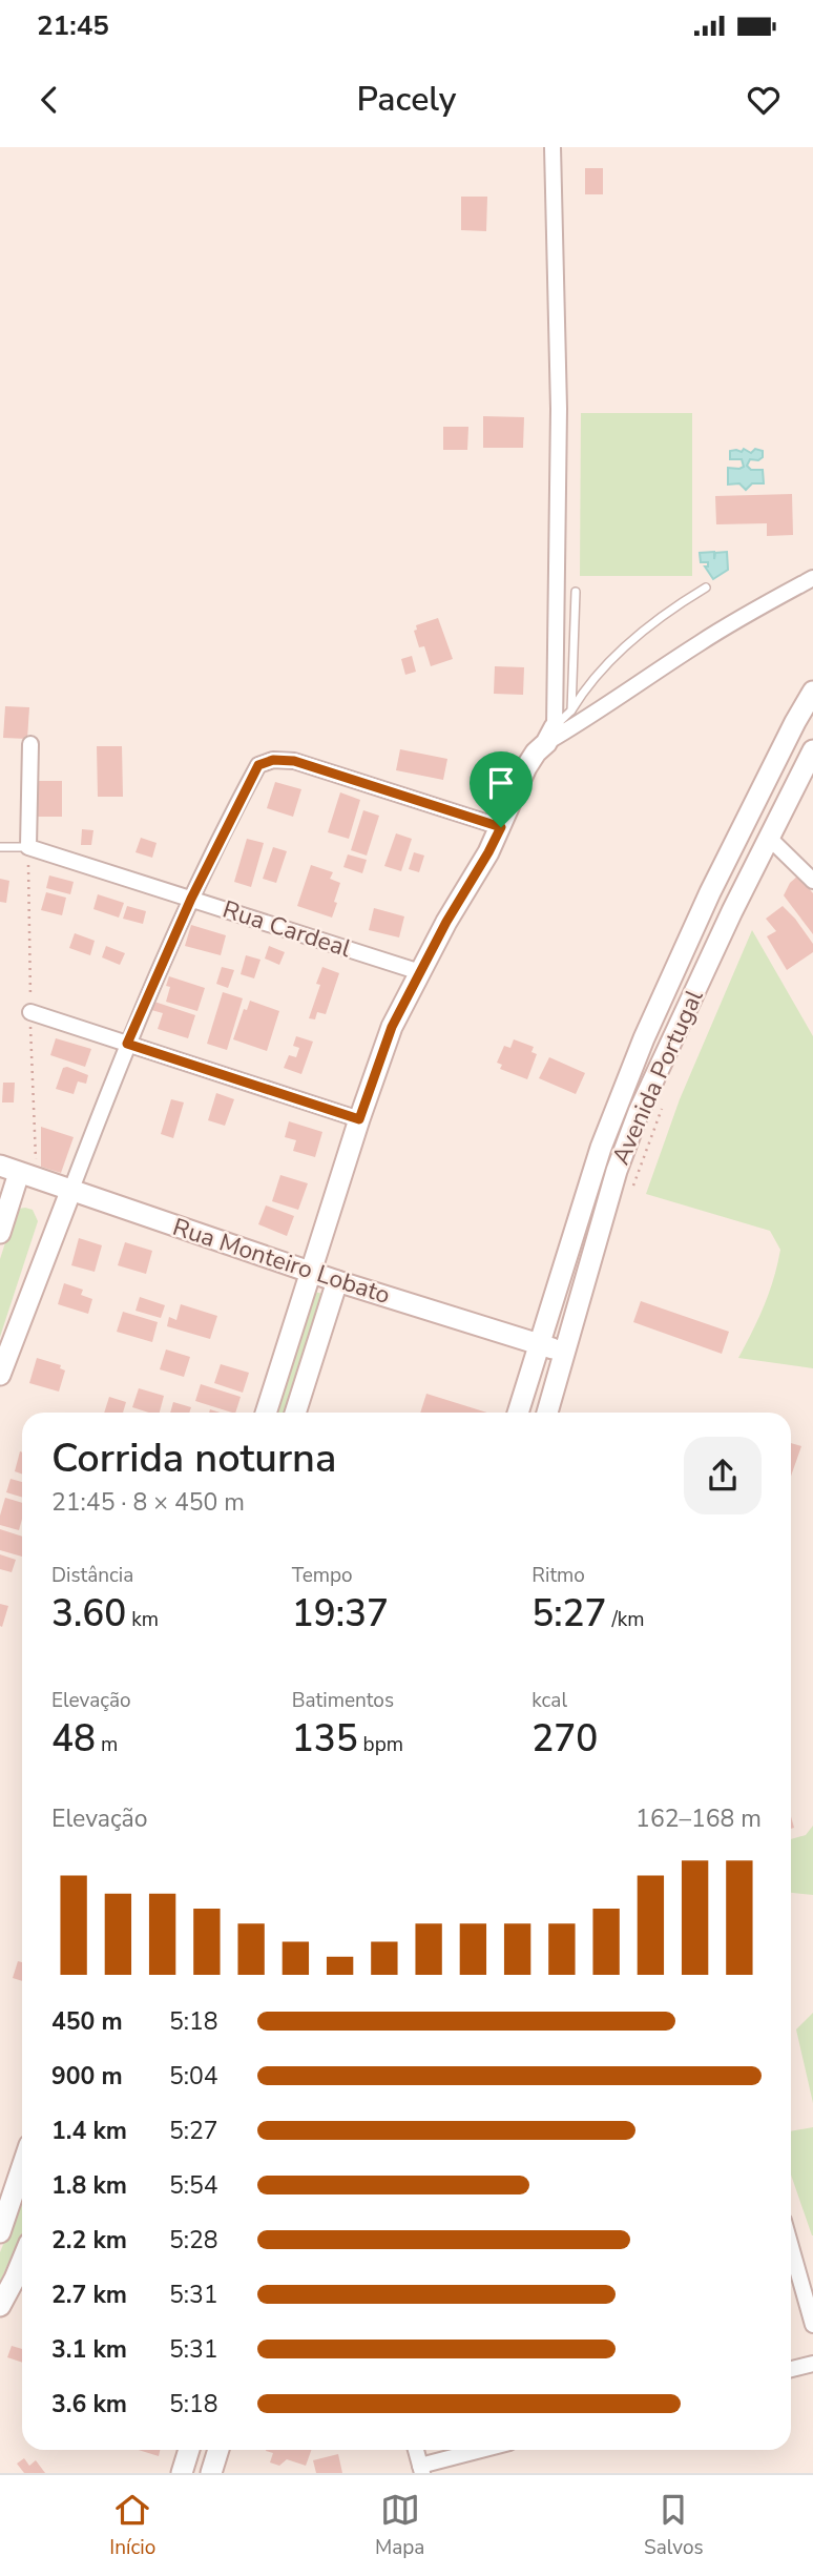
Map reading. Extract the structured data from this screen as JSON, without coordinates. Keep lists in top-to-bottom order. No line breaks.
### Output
{"streets":{"main road":["Avenida Portugal","Rua Monteiro Lobato"],"street":["Rua Cardeal"]},"crossings":[["Avenida Portugal","Rua Monteiro Lobato"]],"page":{"status":"21:45","header":"Pacely","heading":["Corrida noturna","21:45 · 8 × 450 m"],"stats":[["Distância","3.60 km"],["Tempo","19:37"],["Ritmo","5:27 /km"],["Elevação","48 m"],["Batimentos","135 bpm"],["kcal","270"]],"chart":["Elevação","162–168 m"],"list":[{"name":"450 m","note":"5:18"},{"name":"900 m","note":"5:04"},{"name":"1.4 km","note":"5:27"},{"name":"1.8 km","note":"5:54"},{"name":"2.2 km","note":"5:28"},{"name":"2.7 km","note":"5:31"},{"name":"3.1 km","note":"5:31"},{"name":"3.6 km","note":"5:18"}],"tabs":["Início","Mapa","Salvos"]}}
